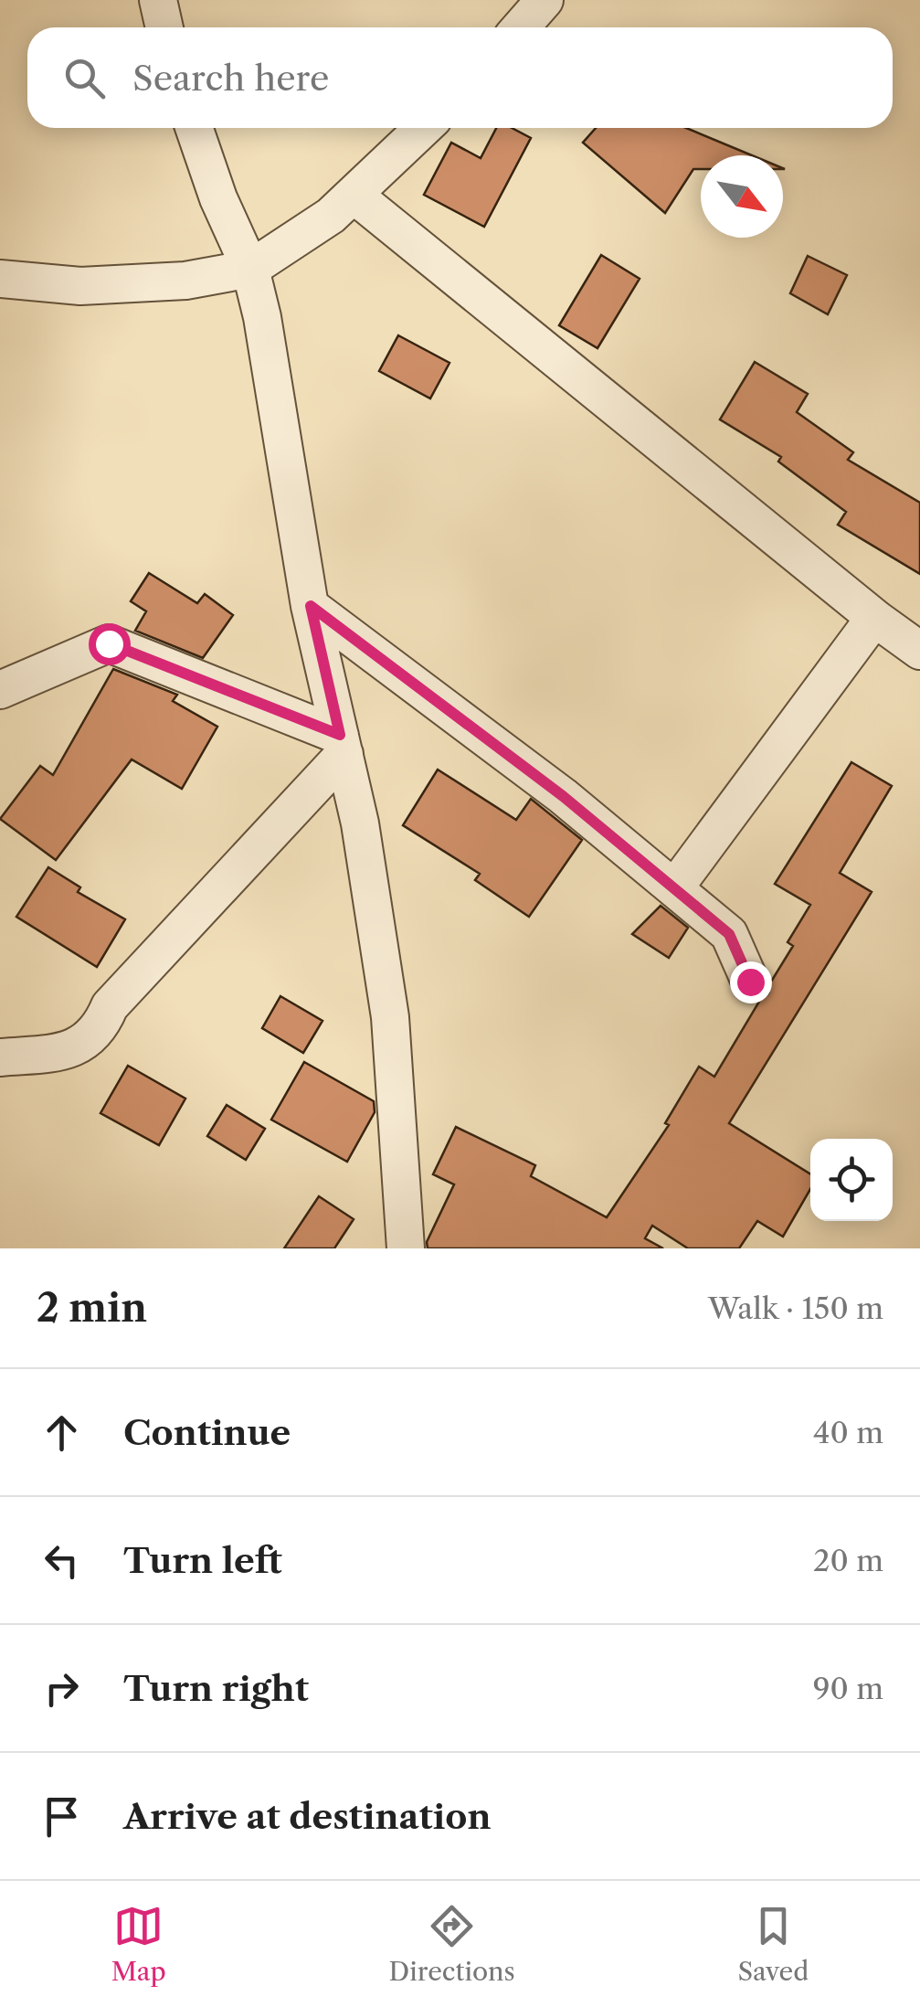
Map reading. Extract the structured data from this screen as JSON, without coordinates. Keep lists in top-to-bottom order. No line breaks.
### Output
{"north":"bottom right","page":{"search":"Search here","heading":["2 min","Walk · 150 m"],"list":[["Continue","40 m"],["Turn left","20 m"],["Turn right","90 m"],"Arrive at destination"],"nav":["Map","Directions","Saved"]}}
